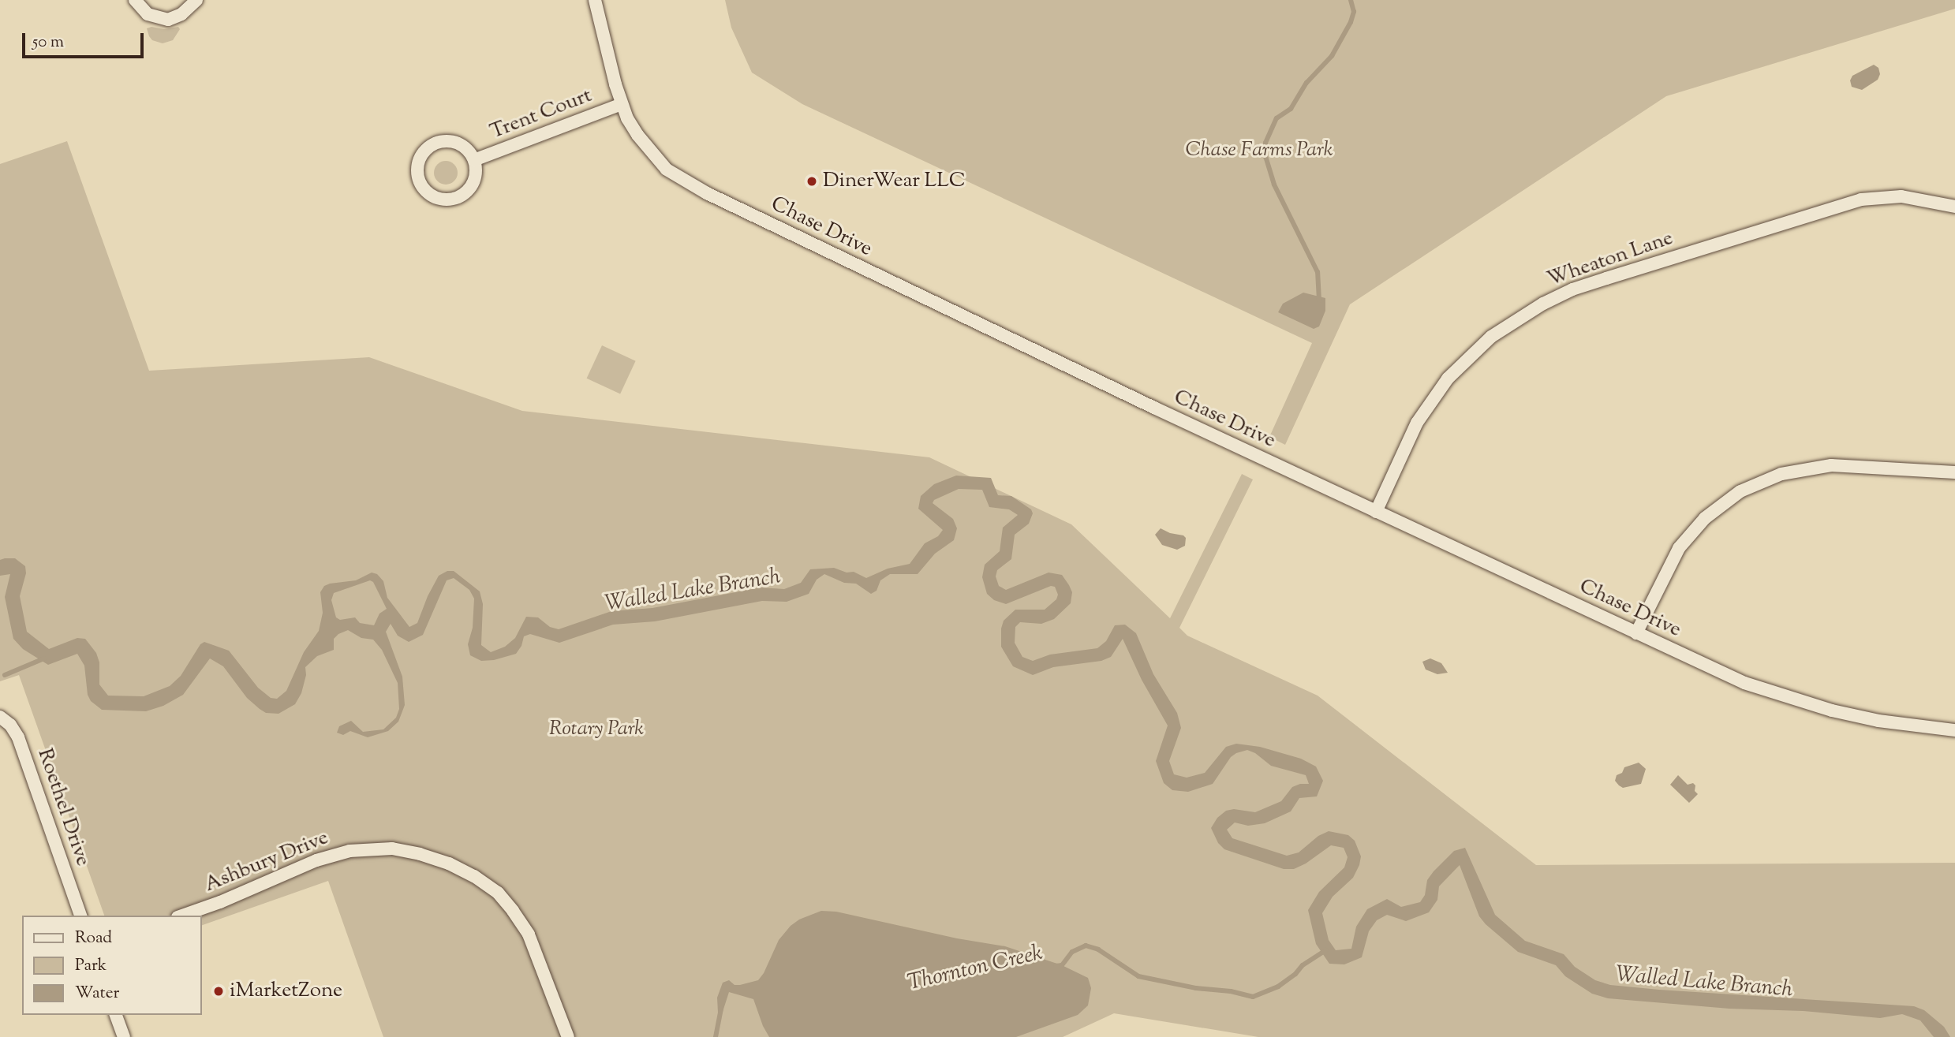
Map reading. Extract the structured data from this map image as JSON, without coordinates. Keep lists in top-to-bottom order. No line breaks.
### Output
{"streets":{"street":["Trent Court","Chase Drive","Wheaton Lane","Roethel Drive","Ashbury Drive"]},"crossings":[["Trent Court","Chase Drive"],["Chase Drive","Wheaton Lane"]],"water":["Walled Lake Branch","Thornton Creek"],"parks":["Chase Farms Park","Rotary Park"],"places":["DinerWear LLC","iMarketZone"],"legend":["Road","Park","Water"],"scale_bar":"50 m"}
